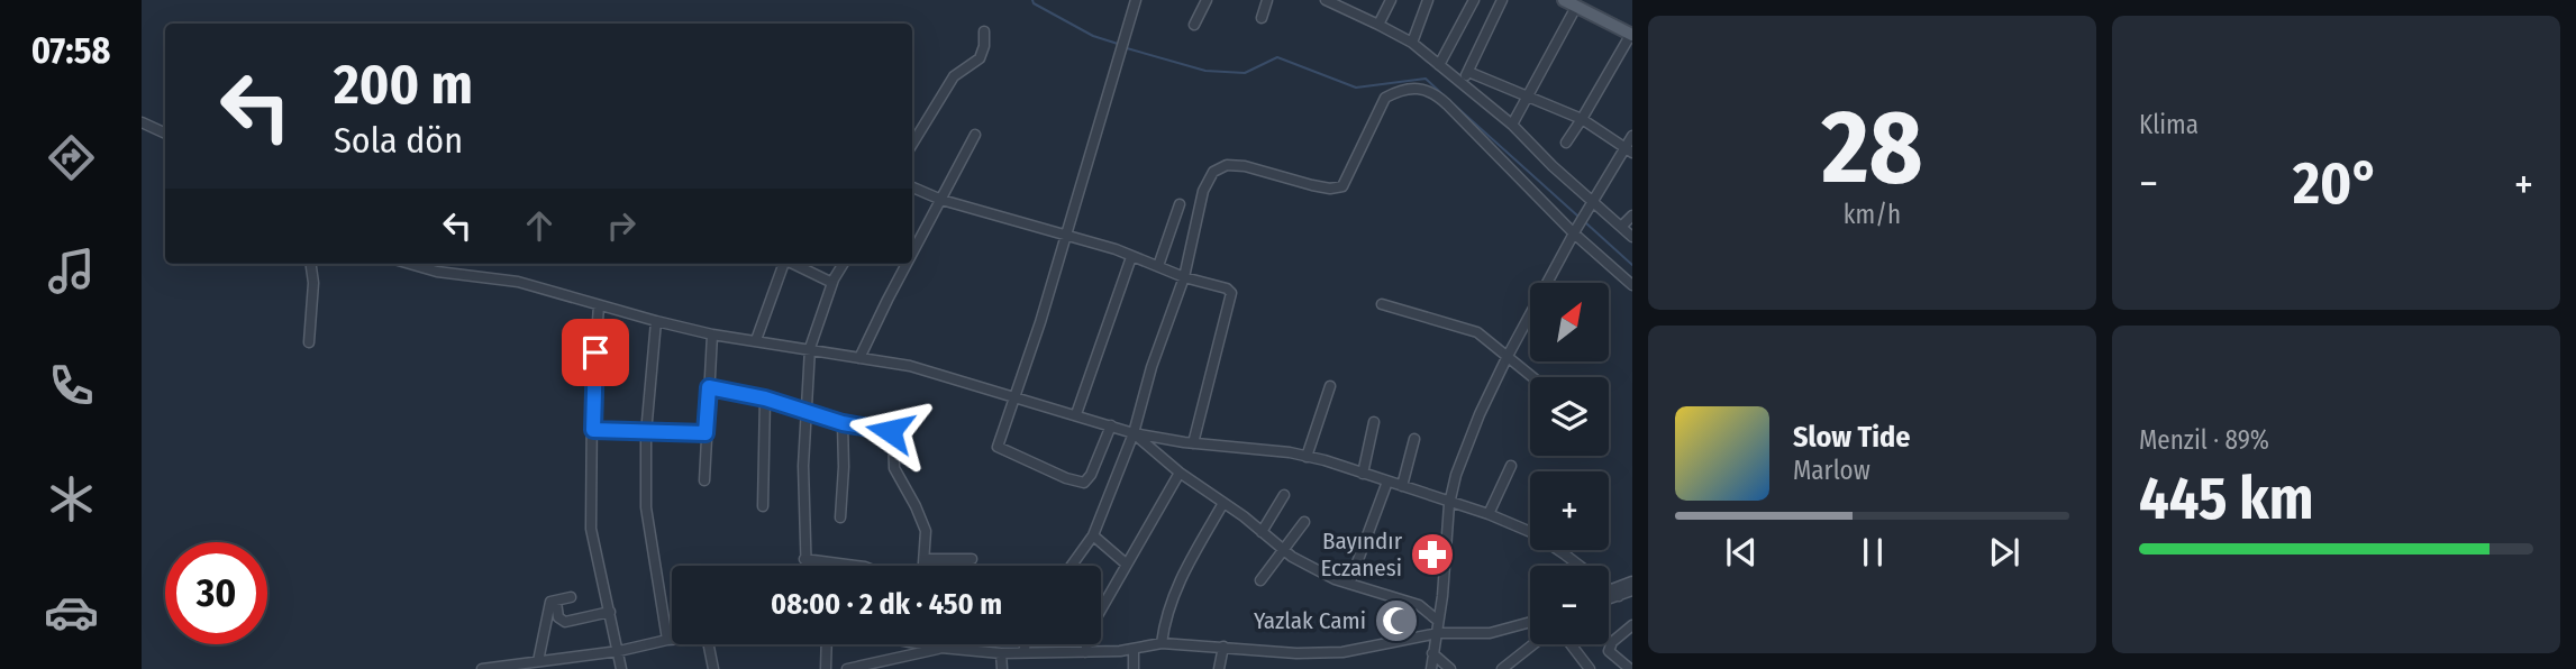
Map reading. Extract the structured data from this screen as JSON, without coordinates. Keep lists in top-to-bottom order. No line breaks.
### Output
{"places":{"pharmacy":["Bayındır Eczanesi"],"mosque":["Yazlak Cami"]},"north":"top right","page":{"tabs":"07:58","tile":[["28","km/h"],"Klima",["Menzil · 89%","445 km"]],"turn":["200 m","Sola dön"],"heat":["−","20°","+"],"map_buttons":["+","−"],"song":["Slow Tide","Marlow"],"limit":"30","trip":"08:00 · 2 dk · 450 m"}}
